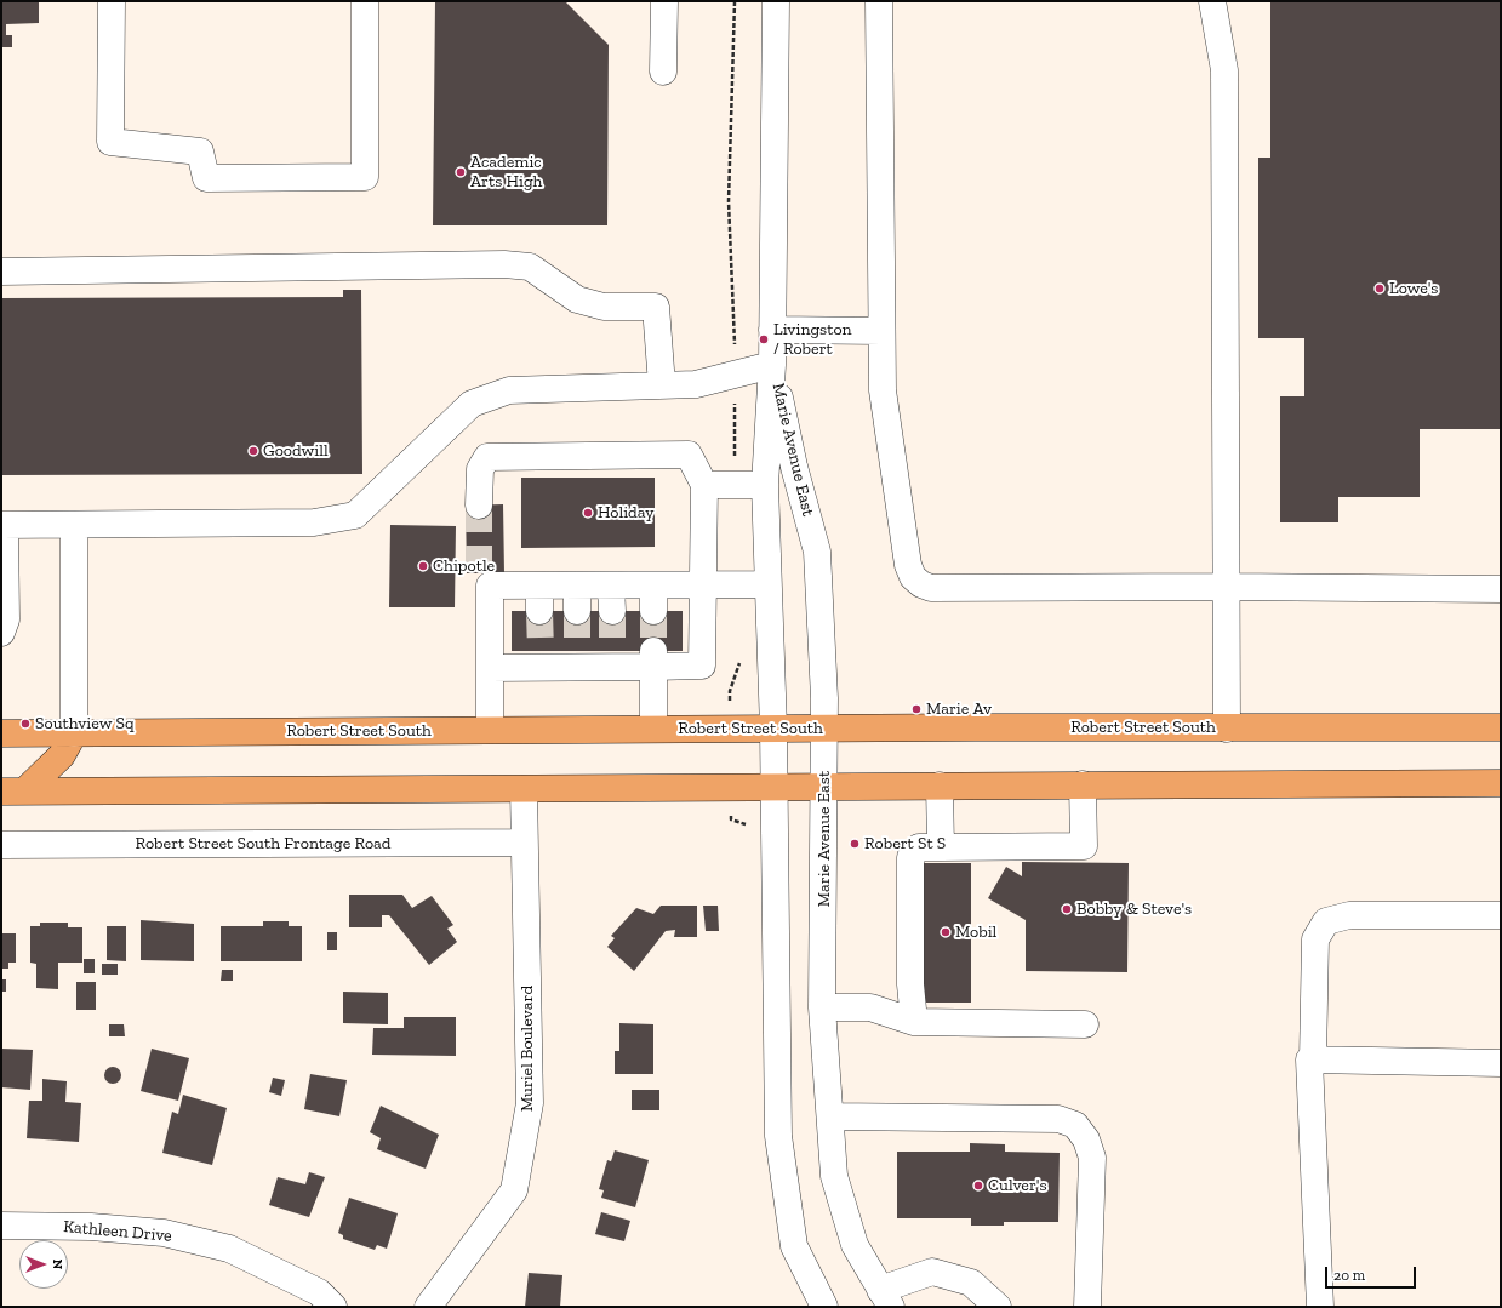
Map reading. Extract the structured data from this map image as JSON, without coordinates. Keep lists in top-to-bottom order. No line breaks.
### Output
{"streets":{"main road":["Robert Street South"],"street":["Marie Avenue East","Robert Street South Frontage Road","Muriel Boulevard","Kathleen Drive"]},"crossings":[["Marie Avenue East","Robert Street South"],["Robert Street South Frontage Road","Muriel Boulevard"]],"places":["Academic Arts High","Lowe's","Livingston / Robert","Goodwill","Holiday","Chipotle","Marie Av","Southview Sq","Robert St S","Bobby & Steve's","Mobil","Culver's"],"scale_bar":"20 m","north":"right"}
